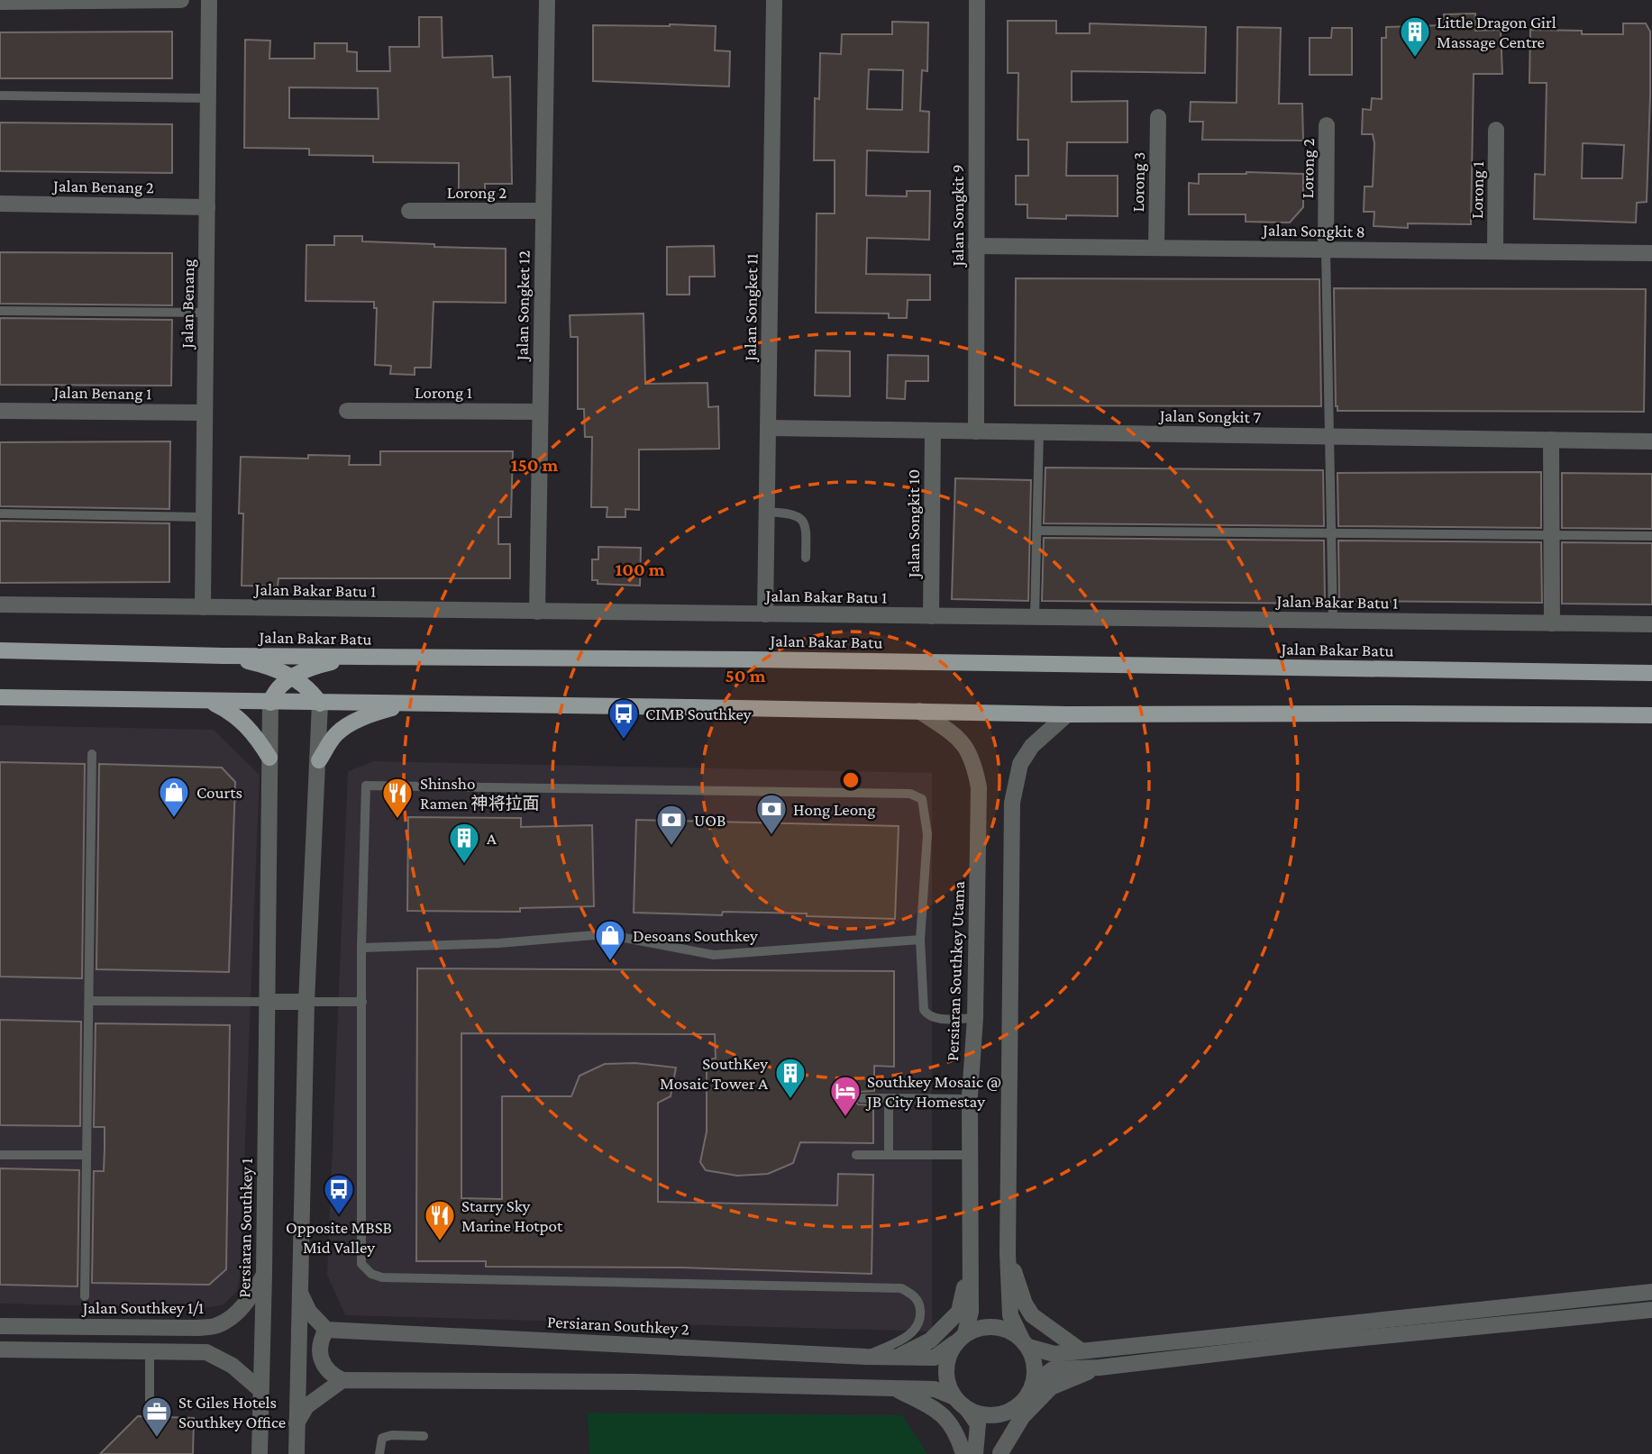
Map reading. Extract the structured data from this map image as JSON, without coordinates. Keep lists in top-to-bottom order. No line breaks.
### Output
{"streets":{"main road":["Jalan Bakar Batu"],"street":["Lorong 2","Lorong 3","Jalan Benang 2","Lorong 1","Jalan Songkit 9","Jalan Songkit 8","Jalan Benang","Jalan Songket 12","Jalan Songket 11","Jalan Benang 1","Jalan Songkit 7","Jalan Songkit 10","Jalan Bakar Batu 1","Persiaran Southkey Utama","Persiaran Southkey 1","Jalan Southkey 1/1","Persiaran Southkey 2"]},"crossings":[["Lorong 2","Jalan Songkit 8"],["Lorong 2","Jalan Songket 12"],["Lorong 3","Jalan Songkit 8"],["Jalan Benang 2","Jalan Benang"],["Lorong 1","Jalan Songkit 8"],["Lorong 1","Jalan Songket 12"],["Jalan Songkit 9","Jalan Songkit 8"],["Jalan Songkit 9","Jalan Songkit 7"],["Jalan Benang","Jalan Benang 1"],["Jalan Benang","Jalan Bakar Batu 1"],["Jalan Songket 12","Jalan Bakar Batu 1"],["Jalan Songket 11","Jalan Songkit 7"],["Jalan Songket 11","Jalan Bakar Batu 1"],["Jalan Songkit 7","Jalan Songkit 10"],["Jalan Songkit 10","Jalan Bakar Batu 1"],["Persiaran Southkey Utama","Persiaran Southkey 2"],["Persiaran Southkey 1","Jalan Southkey 1/1"]],"places":{"building":["Little Dragon Girl Massage Centre","A","SouthKey Mosaic Tower A"],"bus stop":["CIMB Southkey","Opposite MBSB Mid Valley"],"shop":["Courts","Desoans Southkey"],"restaurant":["Shinsho Ramen 神将拉面","Starry Sky Marine Hotpot"],"bank":["Hong Leong","UOB"],"hotel":["Southkey Mosaic @ JB City Homestay"],"office":["St Giles Hotels Southkey Office"]},"rings":["150 m","100 m","50 m"]}
